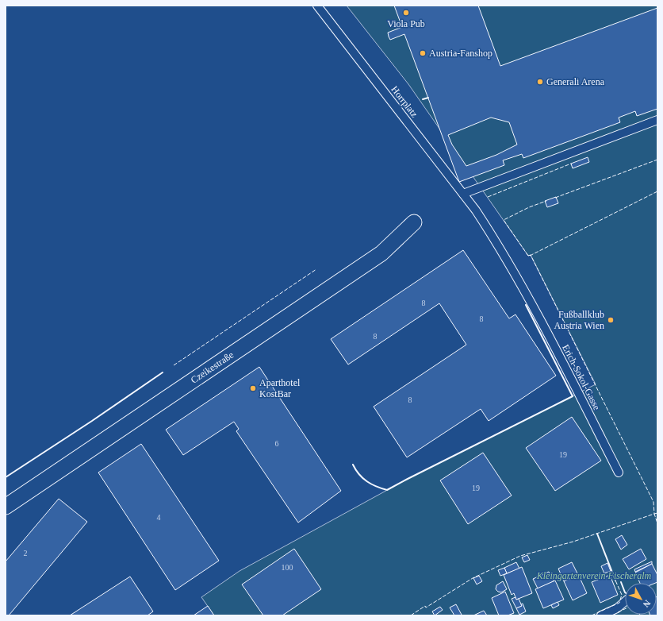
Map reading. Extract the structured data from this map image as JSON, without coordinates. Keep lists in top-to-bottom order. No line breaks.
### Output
{"streets":{"street":["Czeikestraße"],"lane":["Horrplatz","Erich-Sokol-Gasse"]},"crossings":[["Horrplatz","Erich-Sokol-Gasse"]],"parks":["Kleingartenverein Fischeralm"],"places":["Viola Pub","Austria-Fanshop","Generali Arena","Fußballklub Austria Wien","Aparthotel KostBar"],"house_numbers":["8","8","8","8","6","19","19","4","2","100"],"north":"bottom right"}
